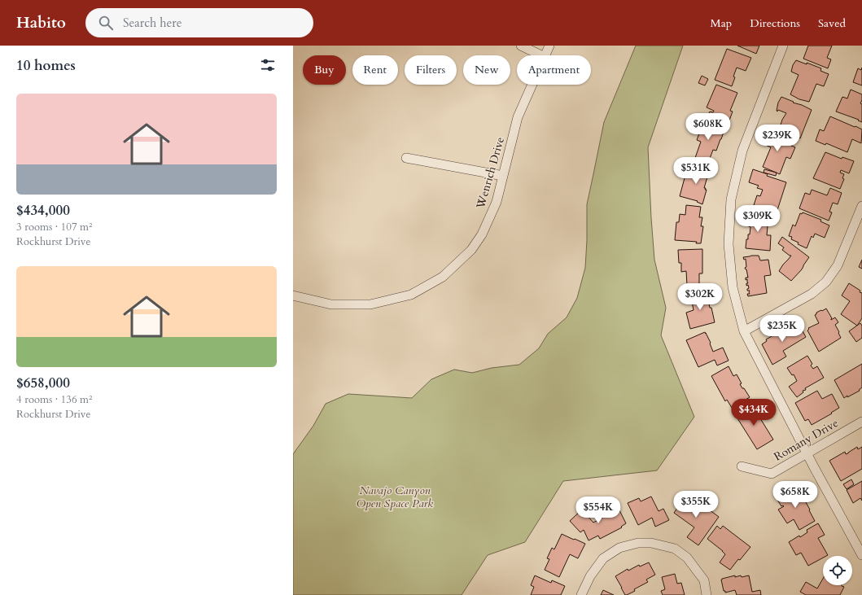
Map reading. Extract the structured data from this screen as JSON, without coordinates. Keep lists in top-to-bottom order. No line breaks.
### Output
{"streets":{"street":["Wenrich Drive","Romany Drive"]},"parks":["Navajo Canyon Open Space Park"],"page":{"header":"Habito","search":"Search here","nav":["Map","Directions","Saved"],"heading":"10 homes","chip":["Buy","Rent","Filters","New","Apartment"],"list":[{"name":"$434,000","note":"3 rooms · 107 m² · Rockhurst Drive"},{"name":"$658,000","note":"4 rooms · 136 m² · Rockhurst Drive"}],"price":["$608K","$239K","$531K","$309K","$302K","$235K","$434K","$658K","$355K","$554K"]}}
